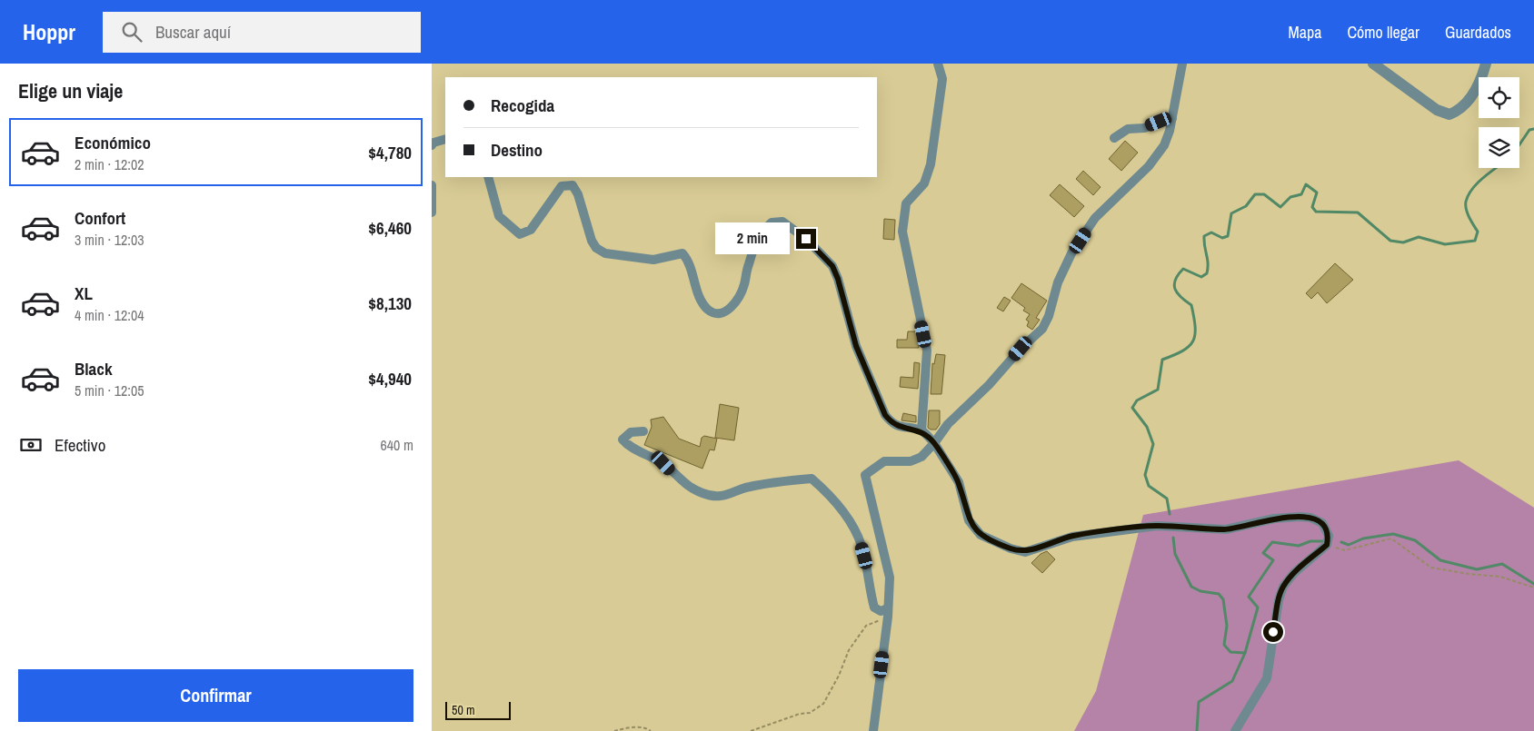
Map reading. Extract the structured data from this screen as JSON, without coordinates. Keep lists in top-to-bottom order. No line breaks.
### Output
{"scale_bar":"50 m","page":{"header":"Hoppr","search":"Buscar aquí","nav":["Mapa","Cómo llegar","Guardados"],"heading":"Elige un viaje","banner":["Recogida","Destino"],"list":[{"name":"Económico","note":"2 min · 12:02","value":"$4,780"},{"name":"Confort","note":"3 min · 12:03","value":"$6,460"},{"name":"XL","note":"4 min · 12:04","value":"$8,130"},{"name":"Black","note":"5 min · 12:05","value":"$4,940"}],"bubble":"2 min","pay":["Efectivo","640 m"],"buttons":"Confirmar","scale":"50 m"}}
